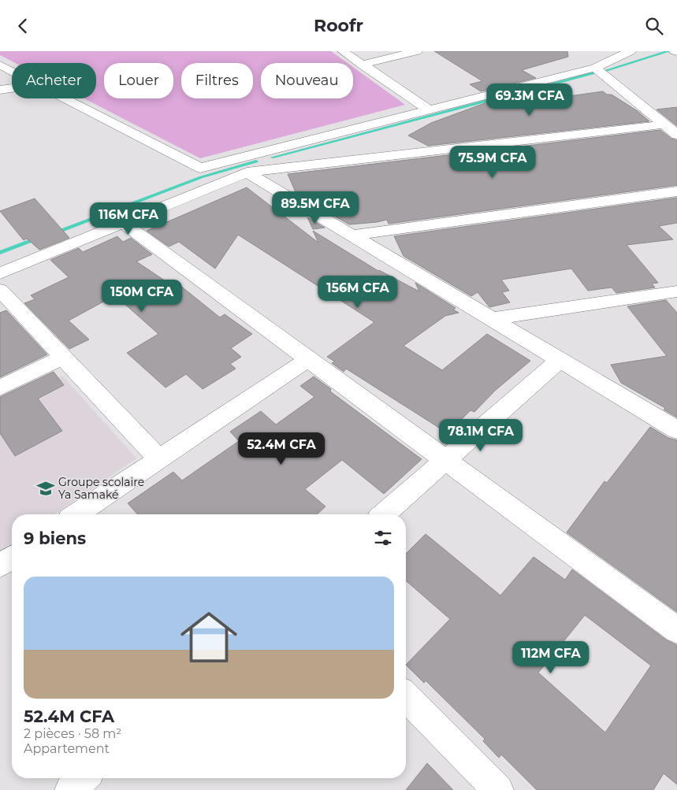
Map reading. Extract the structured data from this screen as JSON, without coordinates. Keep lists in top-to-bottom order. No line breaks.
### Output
{"places":{"school or university":["Groupe scolaire Ya Samaké"]},"page":{"header":"Roofr","chip":["Acheter","Louer","Filtres","Nouveau"],"price":["69.3M CFA","75.9M CFA","89.5M CFA","116M CFA","156M CFA","150M CFA","78.1M CFA","52.4M CFA","112M CFA"],"heading":"9 biens","list":[{"name":"52.4M CFA","note":"2 pièces · 58 m² · Appartement"}]}}
